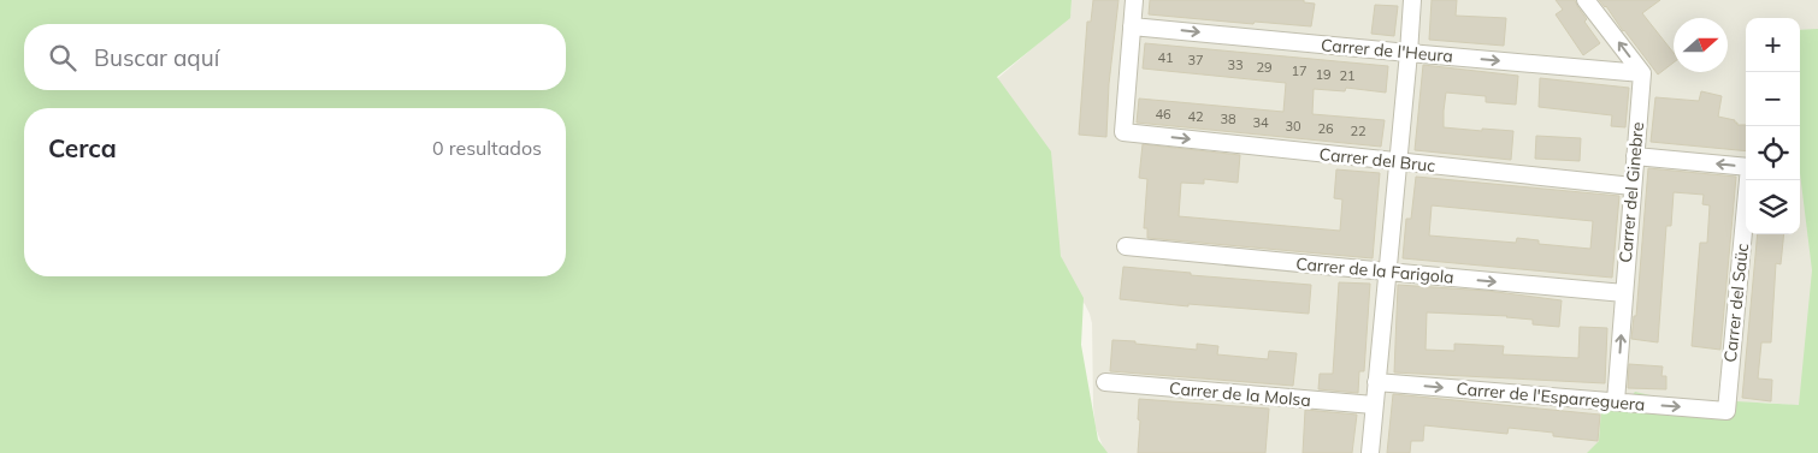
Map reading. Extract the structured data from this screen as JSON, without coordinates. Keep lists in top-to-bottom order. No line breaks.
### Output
{"streets":{"street":["Carrer de l'Heura","Carrer del Bruc","Carrer del Ginebre","Carrer de la Farigola","Carrer del Saüc","Carrer de la Molsa","Carrer de l'Esparreguera"]},"crossings":[["Carrer de l'Heura","Carrer del Bruc"],["Carrer de l'Heura","Carrer del Ginebre"],["Carrer del Bruc","Carrer del Ginebre"],["Carrer del Ginebre","Carrer de la Farigola"],["Carrer del Ginebre","Carrer del Saüc"],["Carrer del Ginebre","Carrer de l'Esparreguera"],["Carrer del Saüc","Carrer de l'Esparreguera"]],"one_way":["Carrer de l'Heura","Carrer de la Farigola","Carrer de l'Esparreguera"],"house_numbers":["41","37","33","29","17","19","21","46","42","38","34","30","26","22"],"north":"right","page":{"map_buttons":["+","−"],"search":"Buscar aquí","heading":["Cerca","0 resultados"]}}
